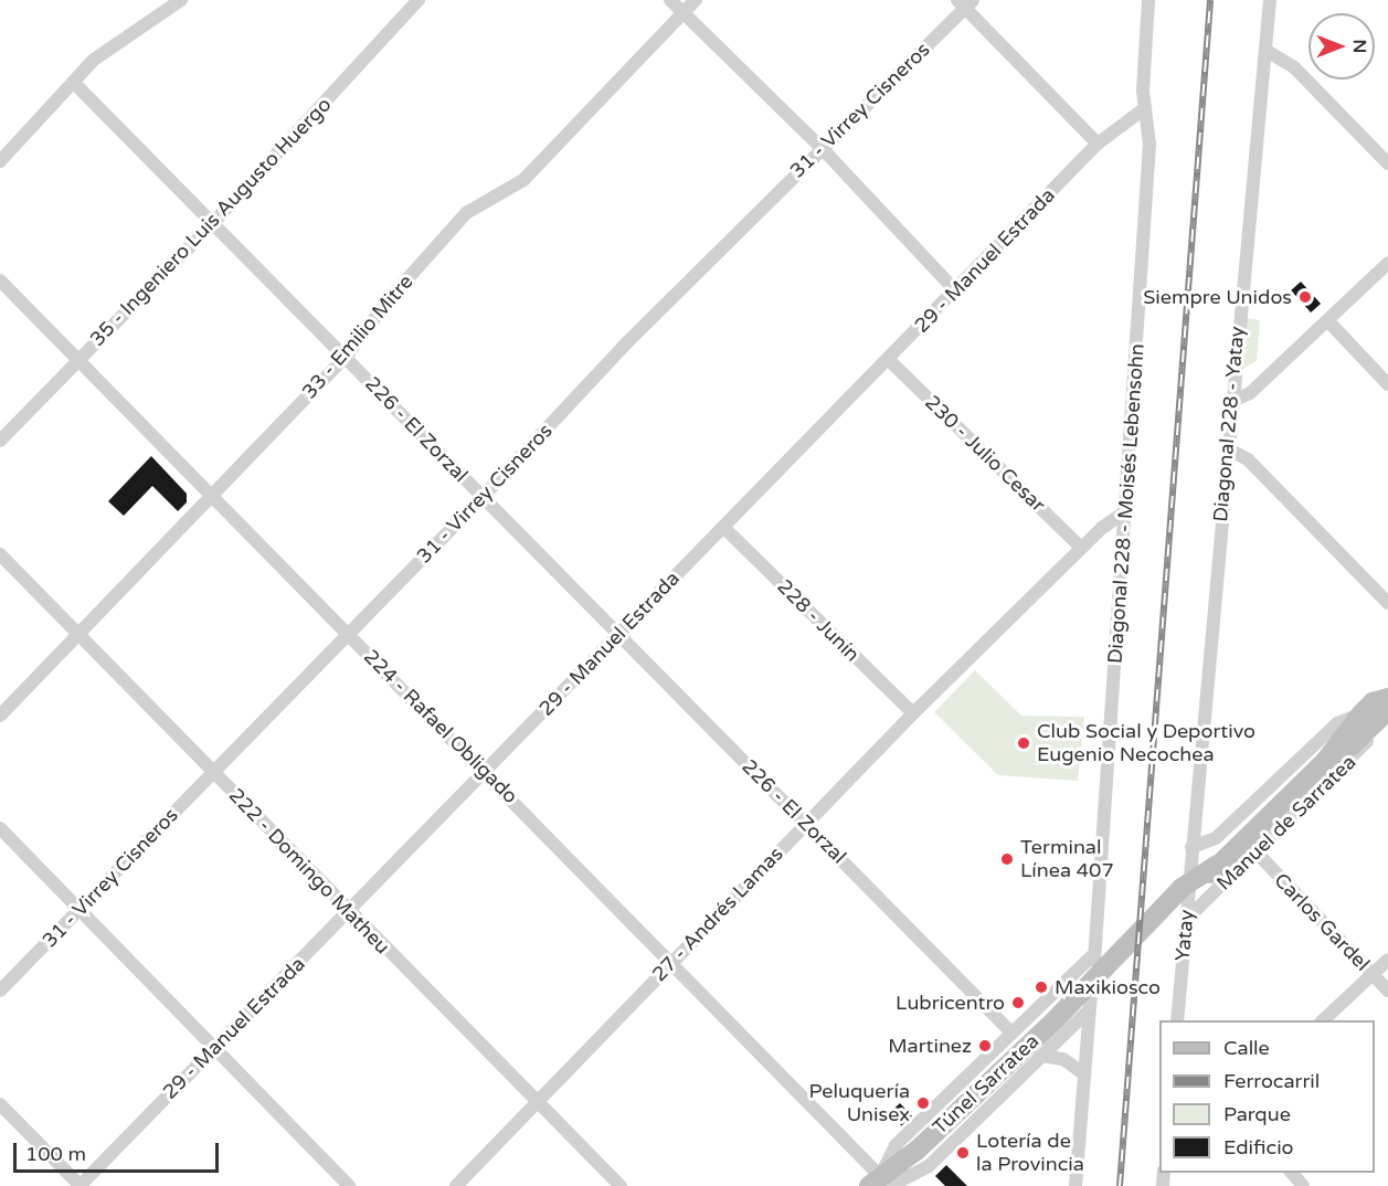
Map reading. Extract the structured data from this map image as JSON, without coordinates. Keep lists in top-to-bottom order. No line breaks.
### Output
{"streets":{"main road":["Manuel de Sarratea","Túnel Sarratea"],"street":["31 - Virrey Cisneros","35 - Ingeniero Luis Augusto Huergo","29 - Manuel Estrada","33 - Emilio Mitre","Diagonal 228 - Yatay","226 - El Zorzal","230 - Julio Cesar","Diagonal 228 - Moisés Lebensohn","228 - Junín","224 - Rafael Obligado","222 - Domingo Matheu","27 - Andrés Lamas","Carlos Gardel","Yatay"]},"crossings":[["31 - Virrey Cisneros","226 - El Zorzal"],["31 - Virrey Cisneros","224 - Rafael Obligado"],["31 - Virrey Cisneros","222 - Domingo Matheu"],["35 - Ingeniero Luis Augusto Huergo","226 - El Zorzal"],["35 - Ingeniero Luis Augusto Huergo","224 - Rafael Obligado"],["29 - Manuel Estrada","226 - El Zorzal"],["29 - Manuel Estrada","230 - Julio Cesar"],["29 - Manuel Estrada","Diagonal 228 - Moisés Lebensohn"],["29 - Manuel Estrada","228 - Junín"],["29 - Manuel Estrada","224 - Rafael Obligado"],["29 - Manuel Estrada","222 - Domingo Matheu"],["33 - Emilio Mitre","226 - El Zorzal"],["33 - Emilio Mitre","224 - Rafael Obligado"],["33 - Emilio Mitre","222 - Domingo Matheu"],["Diagonal 228 - Yatay","Yatay"],["226 - El Zorzal","27 - Andrés Lamas"],["230 - Julio Cesar","27 - Andrés Lamas"],["Diagonal 228 - Moisés Lebensohn","27 - Andrés Lamas"],["228 - Junín","27 - Andrés Lamas"],["224 - Rafael Obligado","27 - Andrés Lamas"],["224 - Rafael Obligado","Túnel Sarratea"],["Manuel de Sarratea","Carlos Gardel"],["Manuel de Sarratea","Yatay"],["Manuel de Sarratea","Túnel Sarratea"],["222 - Domingo Matheu","27 - Andrés Lamas"]],"places":["Siempre Unidos","Club Social y Deportivo Eugenio Necochea","Terminal Línea 407","Maxikiosco","Lubricentro","Martinez","Peluquería Unisex","Lotería de la Provincia"],"legend":["Calle","Ferrocarril","Parque","Edificio"],"scale_bar":"100 m","north":"right"}
